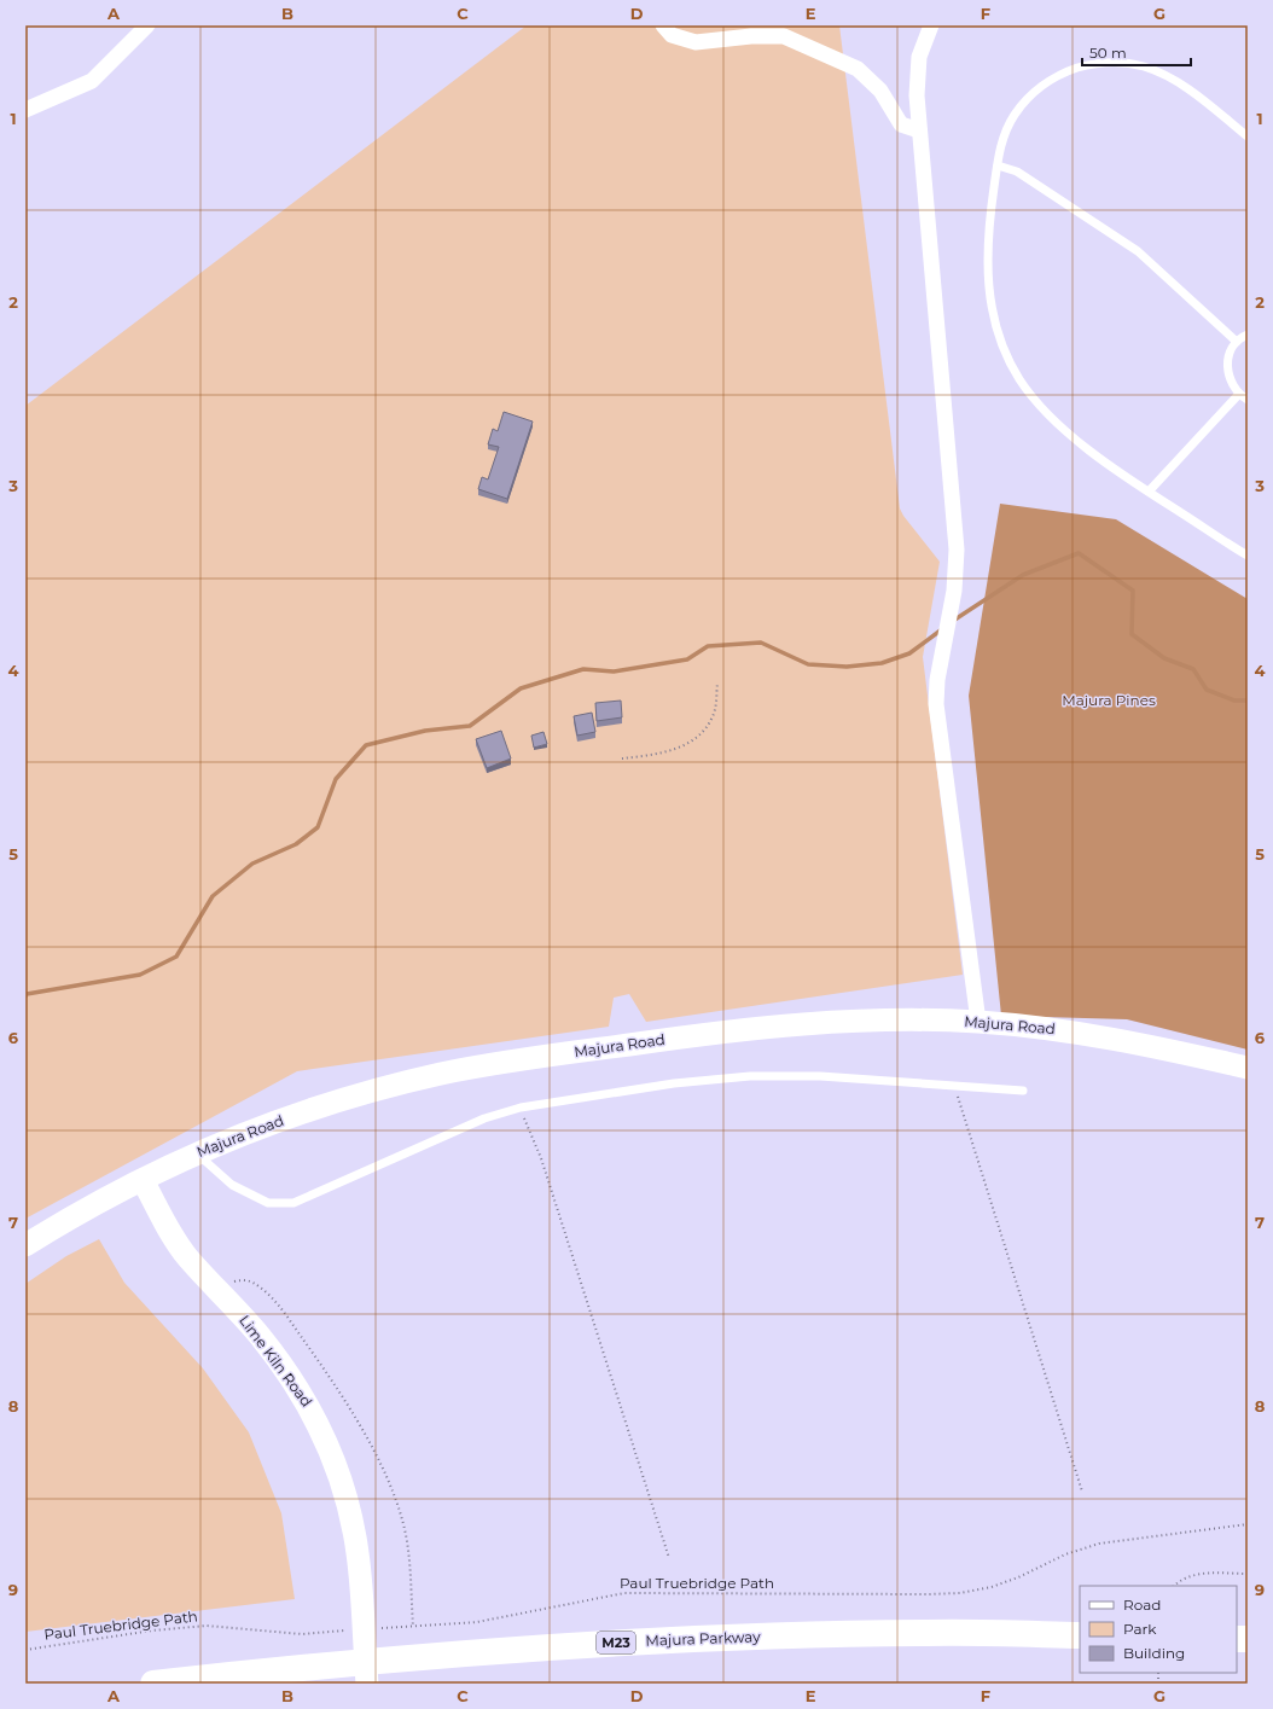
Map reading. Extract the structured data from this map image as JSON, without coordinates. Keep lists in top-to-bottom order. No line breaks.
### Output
{"streets":{"highway":["Majura Parkway","M23"],"street":["Majura Road","Lime Kiln Road"],"path":["Paul Truebridge Path"]},"crossings":[["Majura Road","Lime Kiln Road"],["Lime Kiln Road","Paul Truebridge Path"]],"parks":["Majura Pines"],"legend":["Road","Park","Building"],"scale_bar":"50 m","grid":{"columns":["A","B","C","D","E","F","G"],"rows":["1","2","3","4","5","6","7","8","9"]}}
